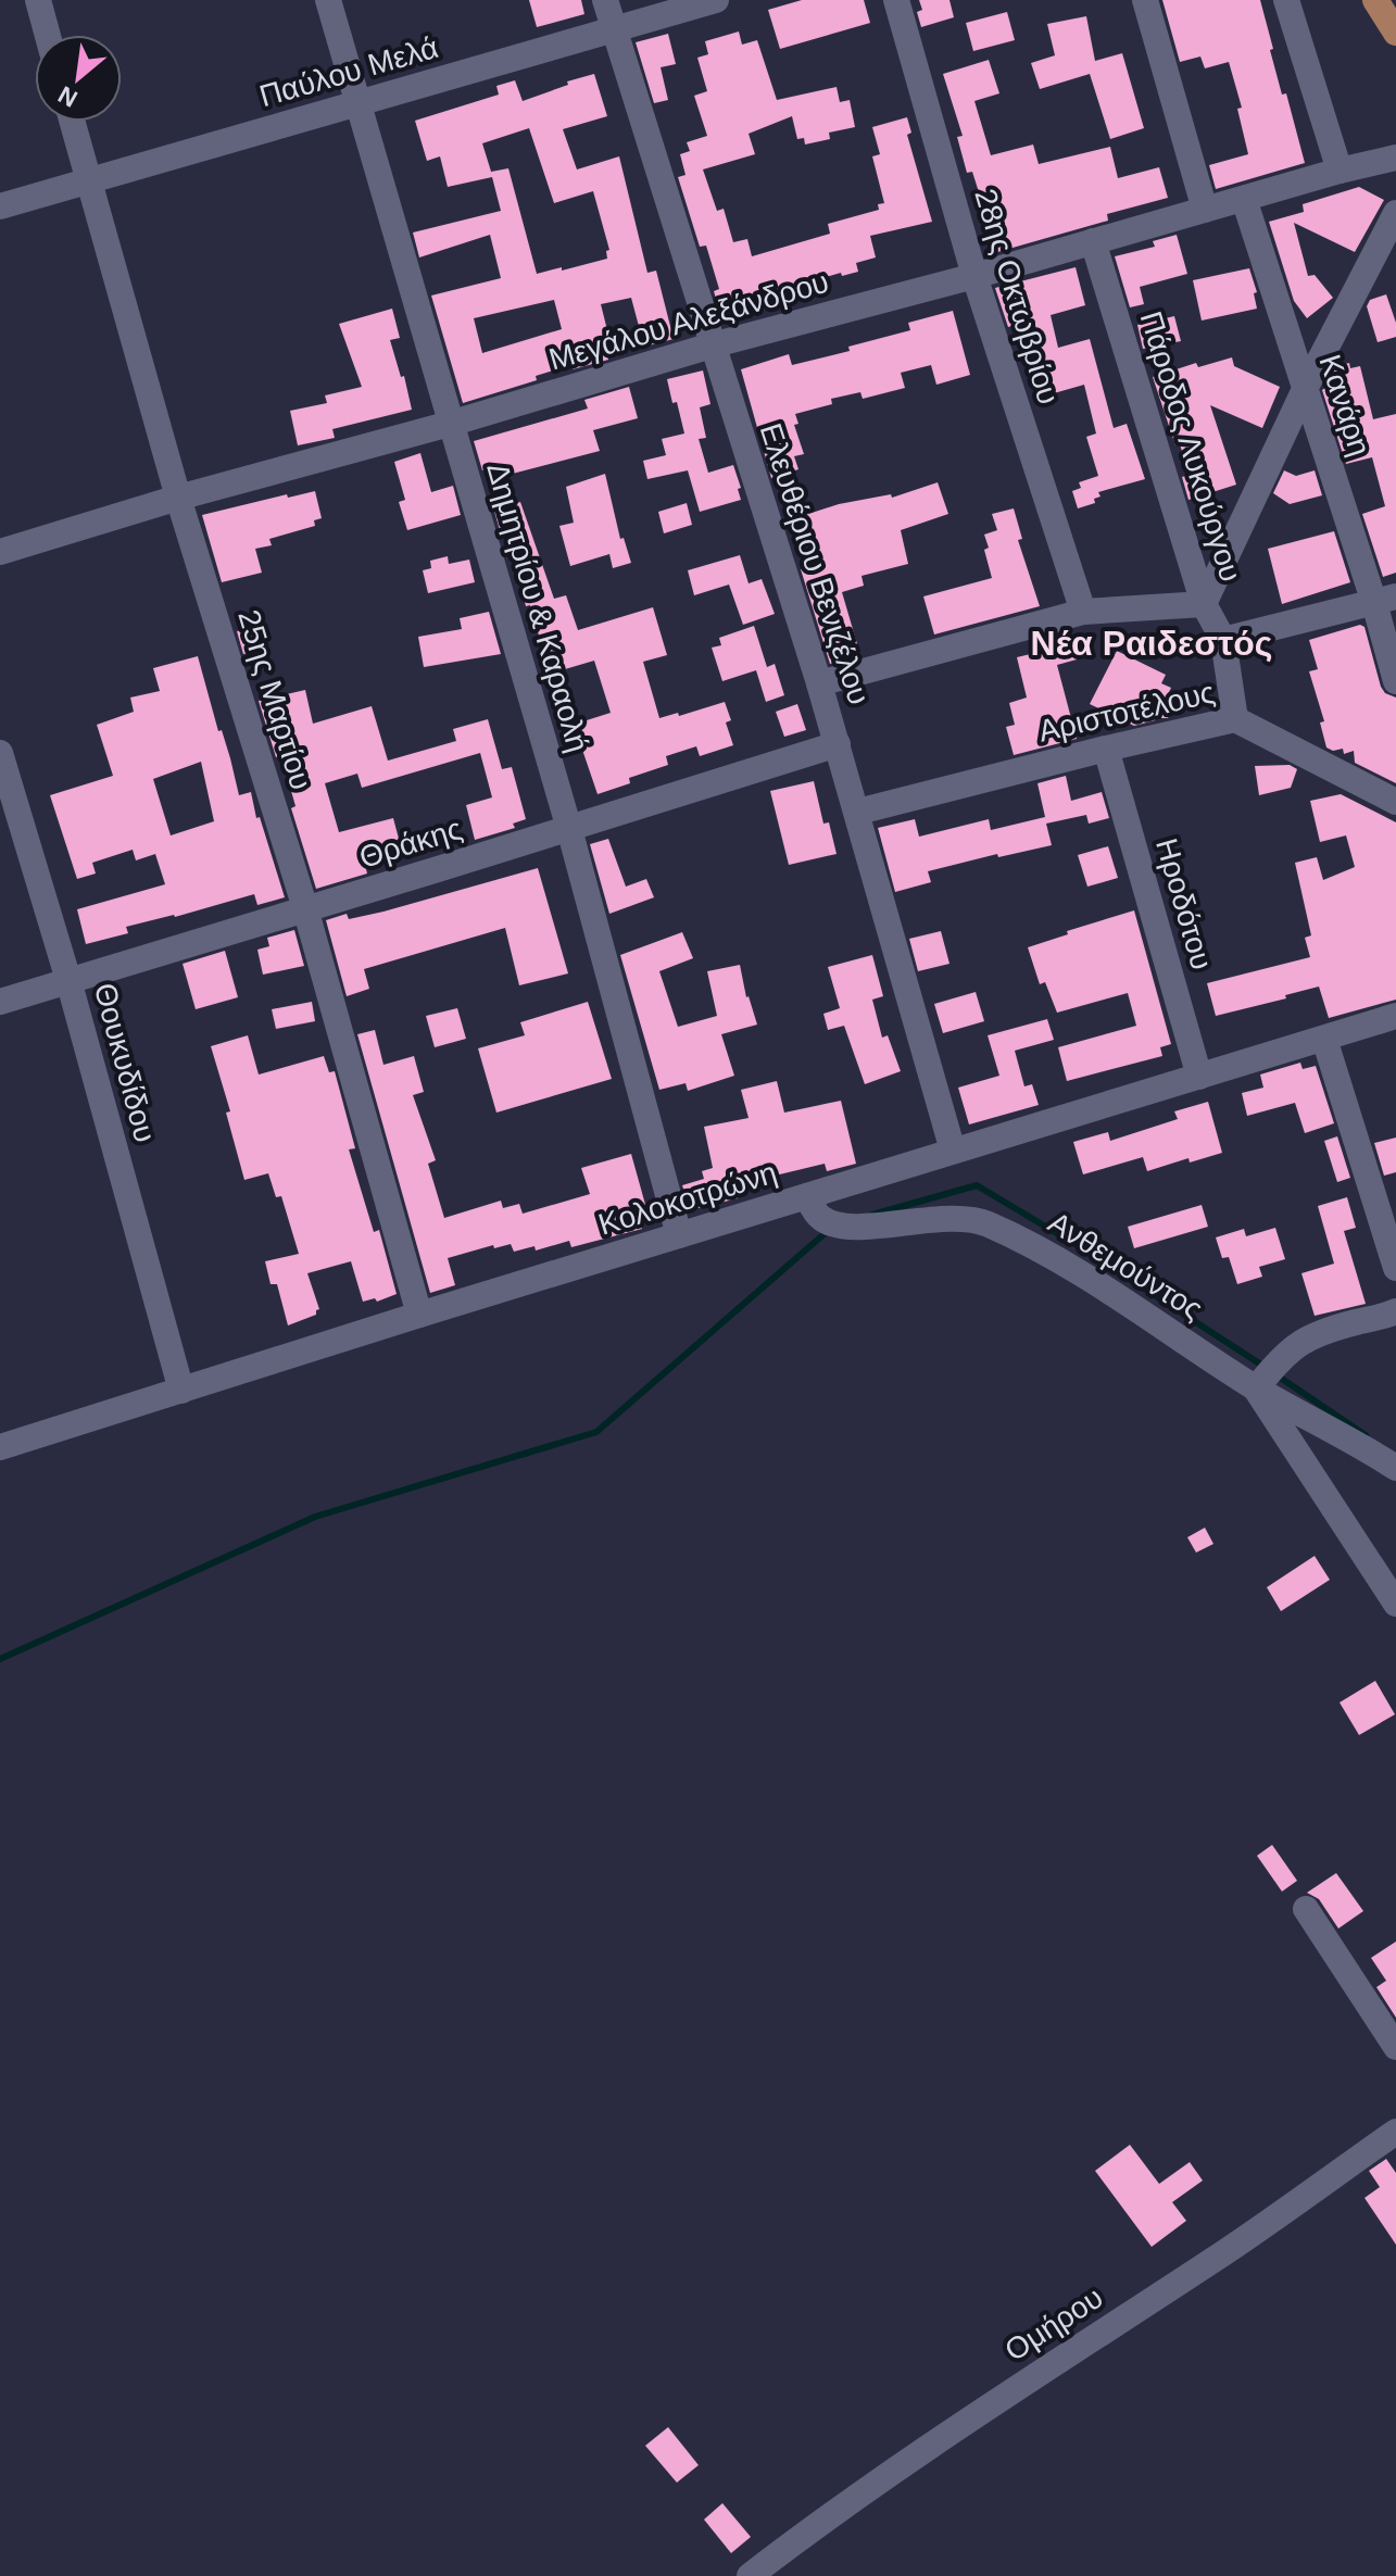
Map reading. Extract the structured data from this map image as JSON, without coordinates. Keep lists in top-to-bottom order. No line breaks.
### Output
{"streets":{"street":["Παύλου Μελά","28ης Οκτωβρίου","Μεγάλου Αλεξάνδρου","Κανάρη","Πάροδος Λυκούργου","Ελευθέριου Βενιζέλου","Δημητρίου & Καραολή","25ης Μαρτίου","Αριστοτέλους","Θράκης","Ηροδότου","Θουκυδίδου","Κολοκοτρώνη","Ανθεμούντος","Ομήρου"]},"crossings":[["Παύλου Μελά","Ελευθέριου Βενιζέλου"],["Παύλου Μελά","Δημητρίου & Καραολή"],["Παύλου Μελά","25ης Μαρτίου"],["28ης Οκτωβρίου","Μεγάλου Αλεξάνδρου"],["Μεγάλου Αλεξάνδρου","Κανάρη"],["Μεγάλου Αλεξάνδρου","Πάροδος Λυκούργου"],["Μεγάλου Αλεξάνδρου","Ελευθέριου Βενιζέλου"],["Μεγάλου Αλεξάνδρου","Δημητρίου & Καραολή"],["Μεγάλου Αλεξάνδρου","25ης Μαρτίου"],["Πάροδος Λυκούργου","Αριστοτέλους"],["Ελευθέριου Βενιζέλου","Αριστοτέλους"],["Ελευθέριου Βενιζέλου","Θράκης"],["Ελευθέριου Βενιζέλου","Κολοκοτρώνη"],["Δημητρίου & Καραολή","Θράκης"],["Δημητρίου & Καραολή","Κολοκοτρώνη"],["25ης Μαρτίου","Θράκης"],["25ης Μαρτίου","Κολοκοτρώνη"],["Αριστοτέλους","Ηροδότου"],["Θράκης","Θουκυδίδου"],["Ηροδότου","Κολοκοτρώνη"],["Θουκυδίδου","Κολοκοτρώνη"],["Κολοκοτρώνη","Ανθεμούντος"]],"districts":["Νέα Ραιδεστός"],"north":"bottom left"}
